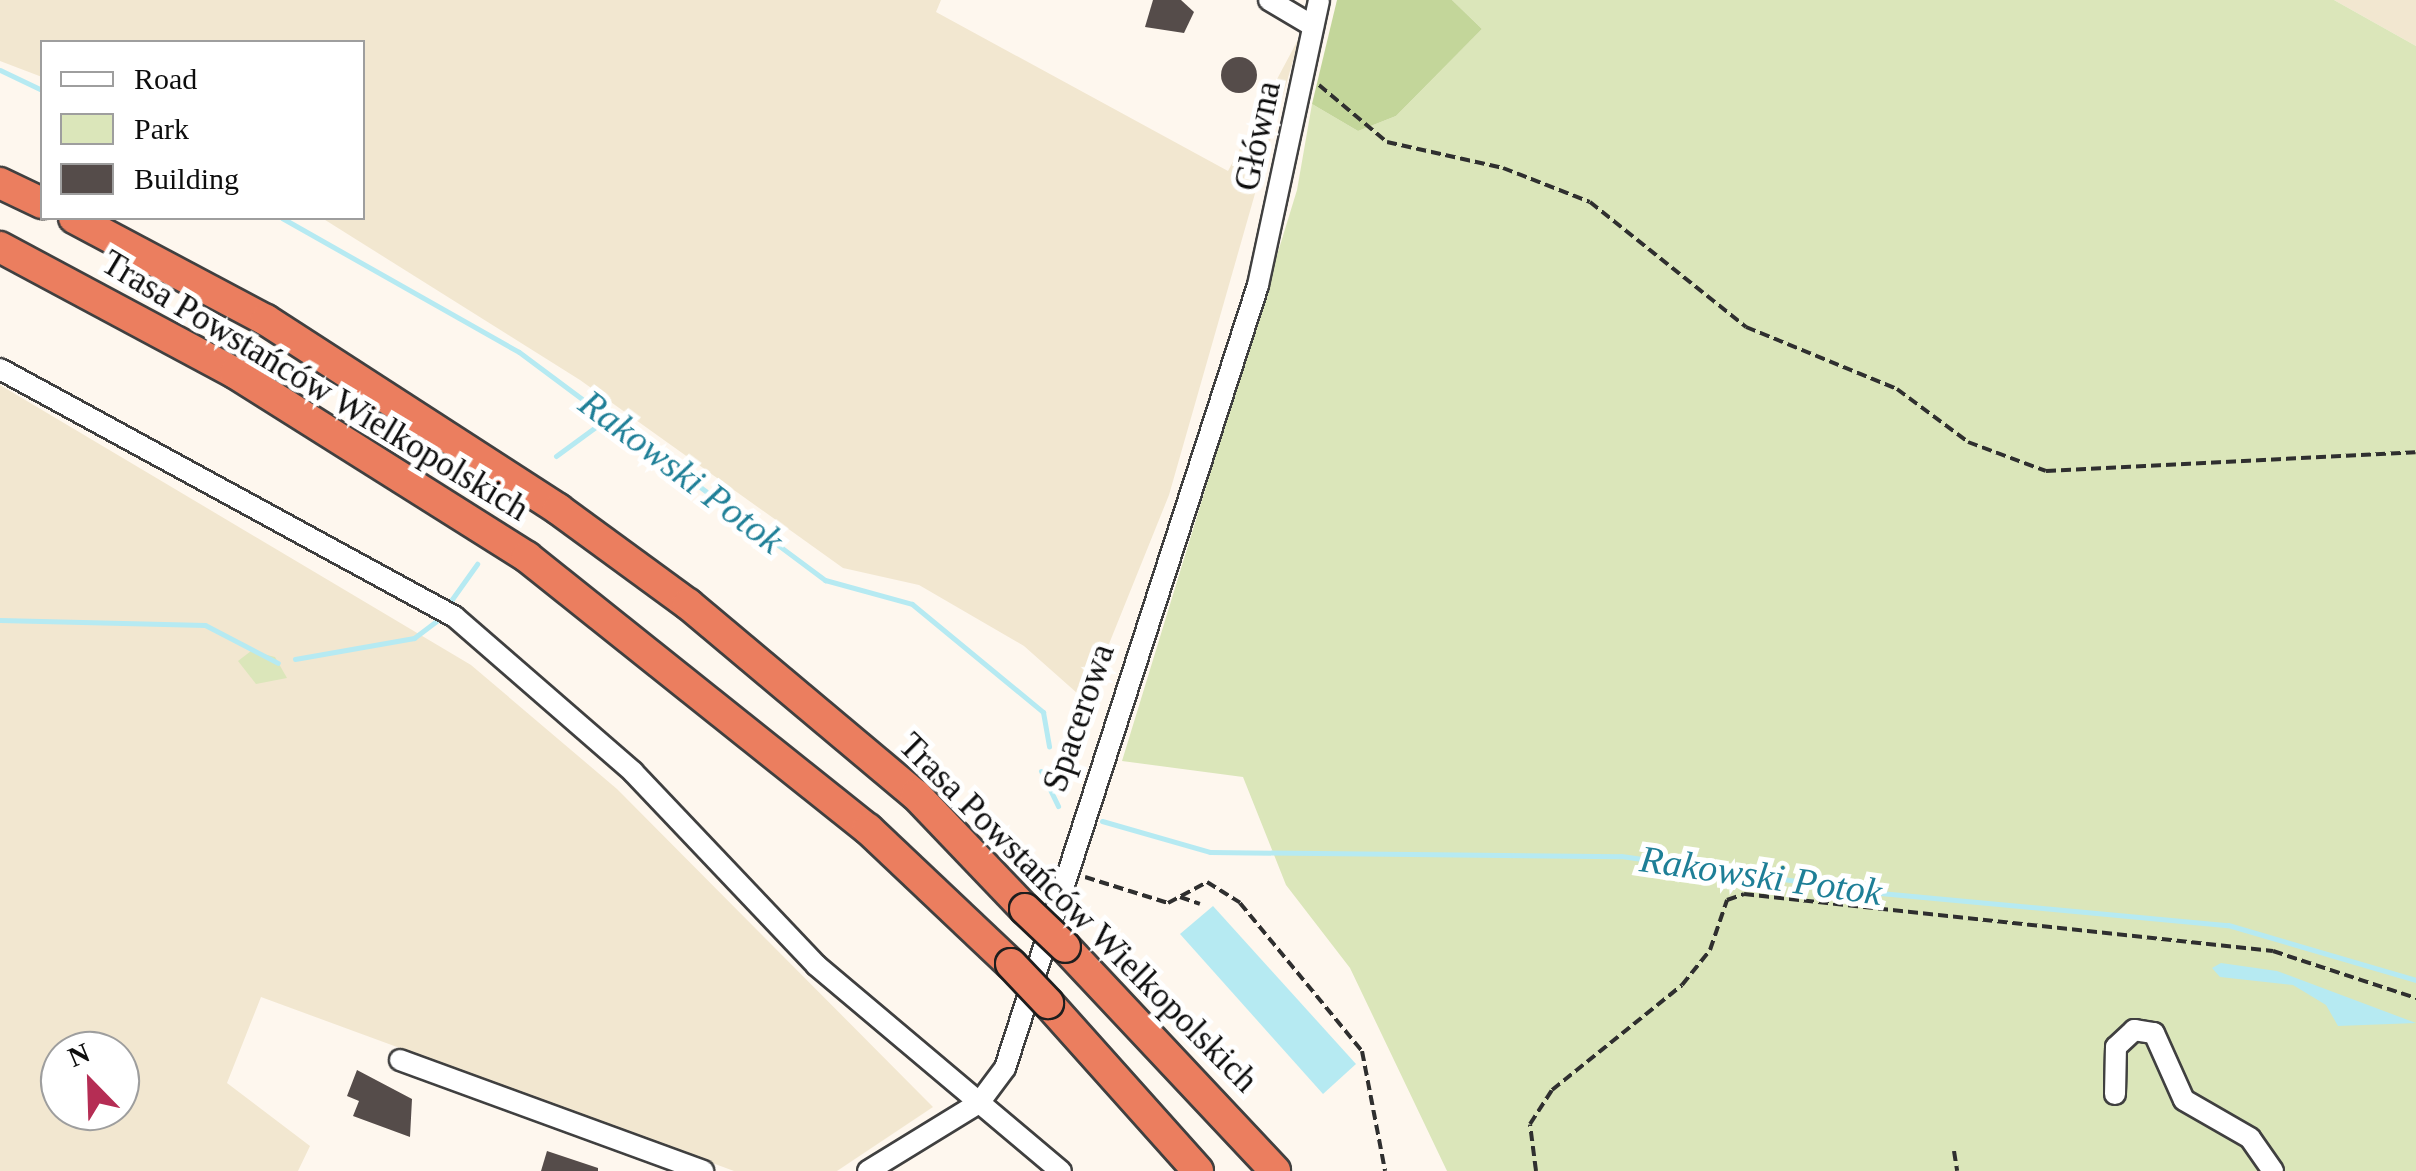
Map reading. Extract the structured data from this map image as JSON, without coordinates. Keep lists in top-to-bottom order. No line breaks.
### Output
{"streets":{"highway":["Trasa Powstańców Wielkopolskich"],"street":["Główna","Spacerowa"]},"crossings":[["Główna","Spacerowa"]],"water":["Rakowski Potok"],"legend":["Road","Park","Building"],"north":"top left"}
